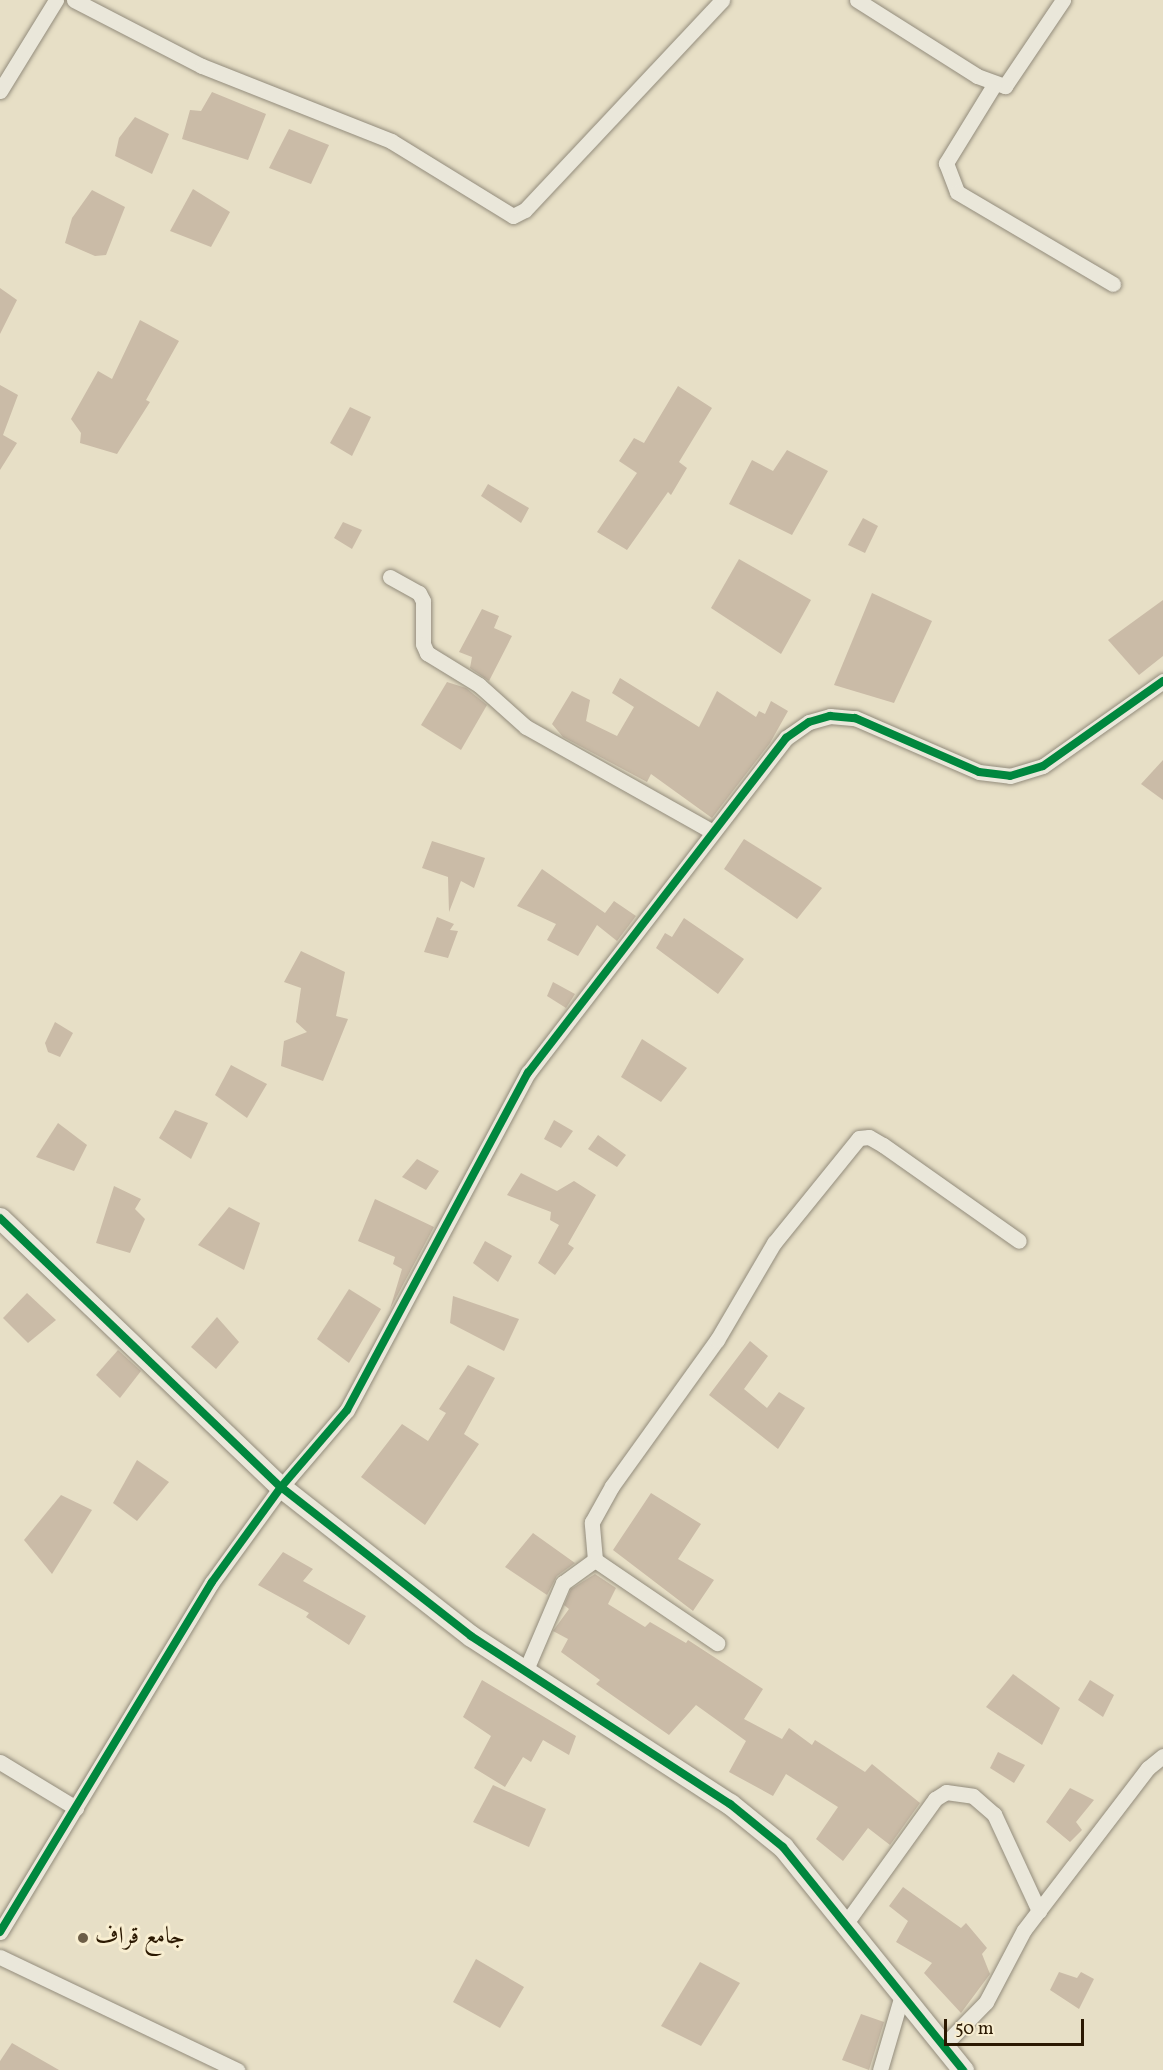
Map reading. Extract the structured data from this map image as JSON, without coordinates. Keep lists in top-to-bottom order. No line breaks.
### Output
{"places":["جامع قراف"],"scale_bar":"50 m"}
